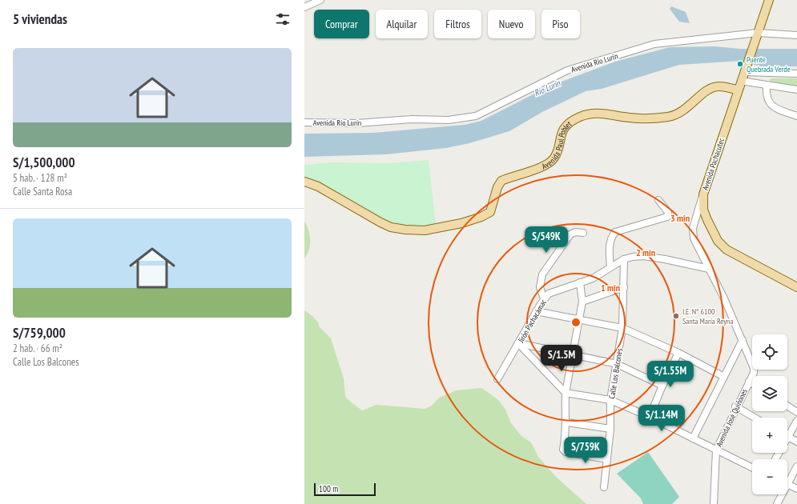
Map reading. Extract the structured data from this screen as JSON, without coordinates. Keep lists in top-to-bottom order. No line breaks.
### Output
{"streets":{"main road":["Avenida Paul Poblet","Avenida Pachacutec"],"street":["Avenida Río Lurín","Jirón Pachacámac","Calle Los Balcones","Avenida José Quiñones"]},"crossings":[["Avenida Paul Poblet","Avenida Pachacutec"],["Avenida Pachacutec","Avenida José Quiñones"],["Jirón Pachacámac","Calle Los Balcones"],["Jirón Pachacámac","Avenida José Quiñones"]],"water":["Río Lurín"],"places":["Puente Quebrada Verde","I.E. N° 6100 Santa María Reyna"],"scale_bar":"100 m","page":{"heading":"5 viviendas","chip":["Comprar","Alquilar","Filtros","Nuevo","Piso"],"list":[{"name":"S/1,500,000","note":"5 hab. · 128 m² · Calle Santa Rosa"},{"name":"S/759,000","note":"2 hab. · 66 m² · Calle Los Balcones"}],"price":["S/549K","S/1.5M","S/1.55M","S/1.14M","S/759K"],"map_buttons":["+","−"],"scale":"100 m"},"rings":["3 min","2 min","1 min"]}
